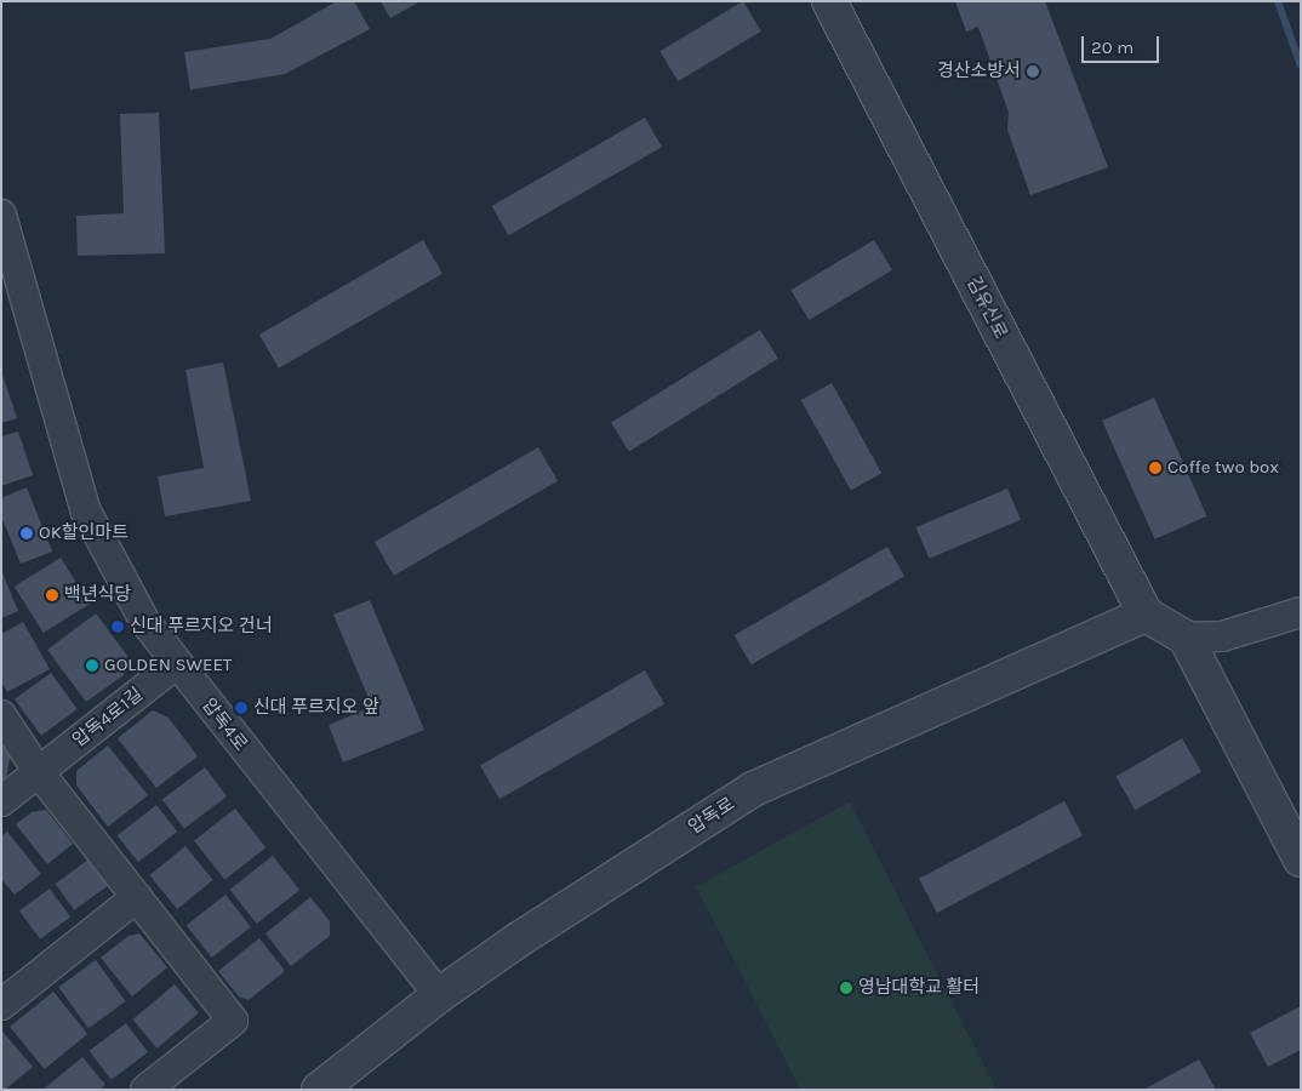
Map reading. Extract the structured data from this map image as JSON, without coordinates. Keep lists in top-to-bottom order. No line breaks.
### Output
{"streets":{"street":["김유신로","압독4로1길","압독4로","압독로"]},"crossings":[["김유신로","압독로"],["압독4로1길","압독4로"],["압독4로","압독로"]],"places":["경산소방서","Coffe two box","OK할인마트","백년식당","신대 푸르지오 건너","GOLDEN SWEET","신대 푸르지오 앞","영남대학교 활터"],"scale_bar":"20 m"}
